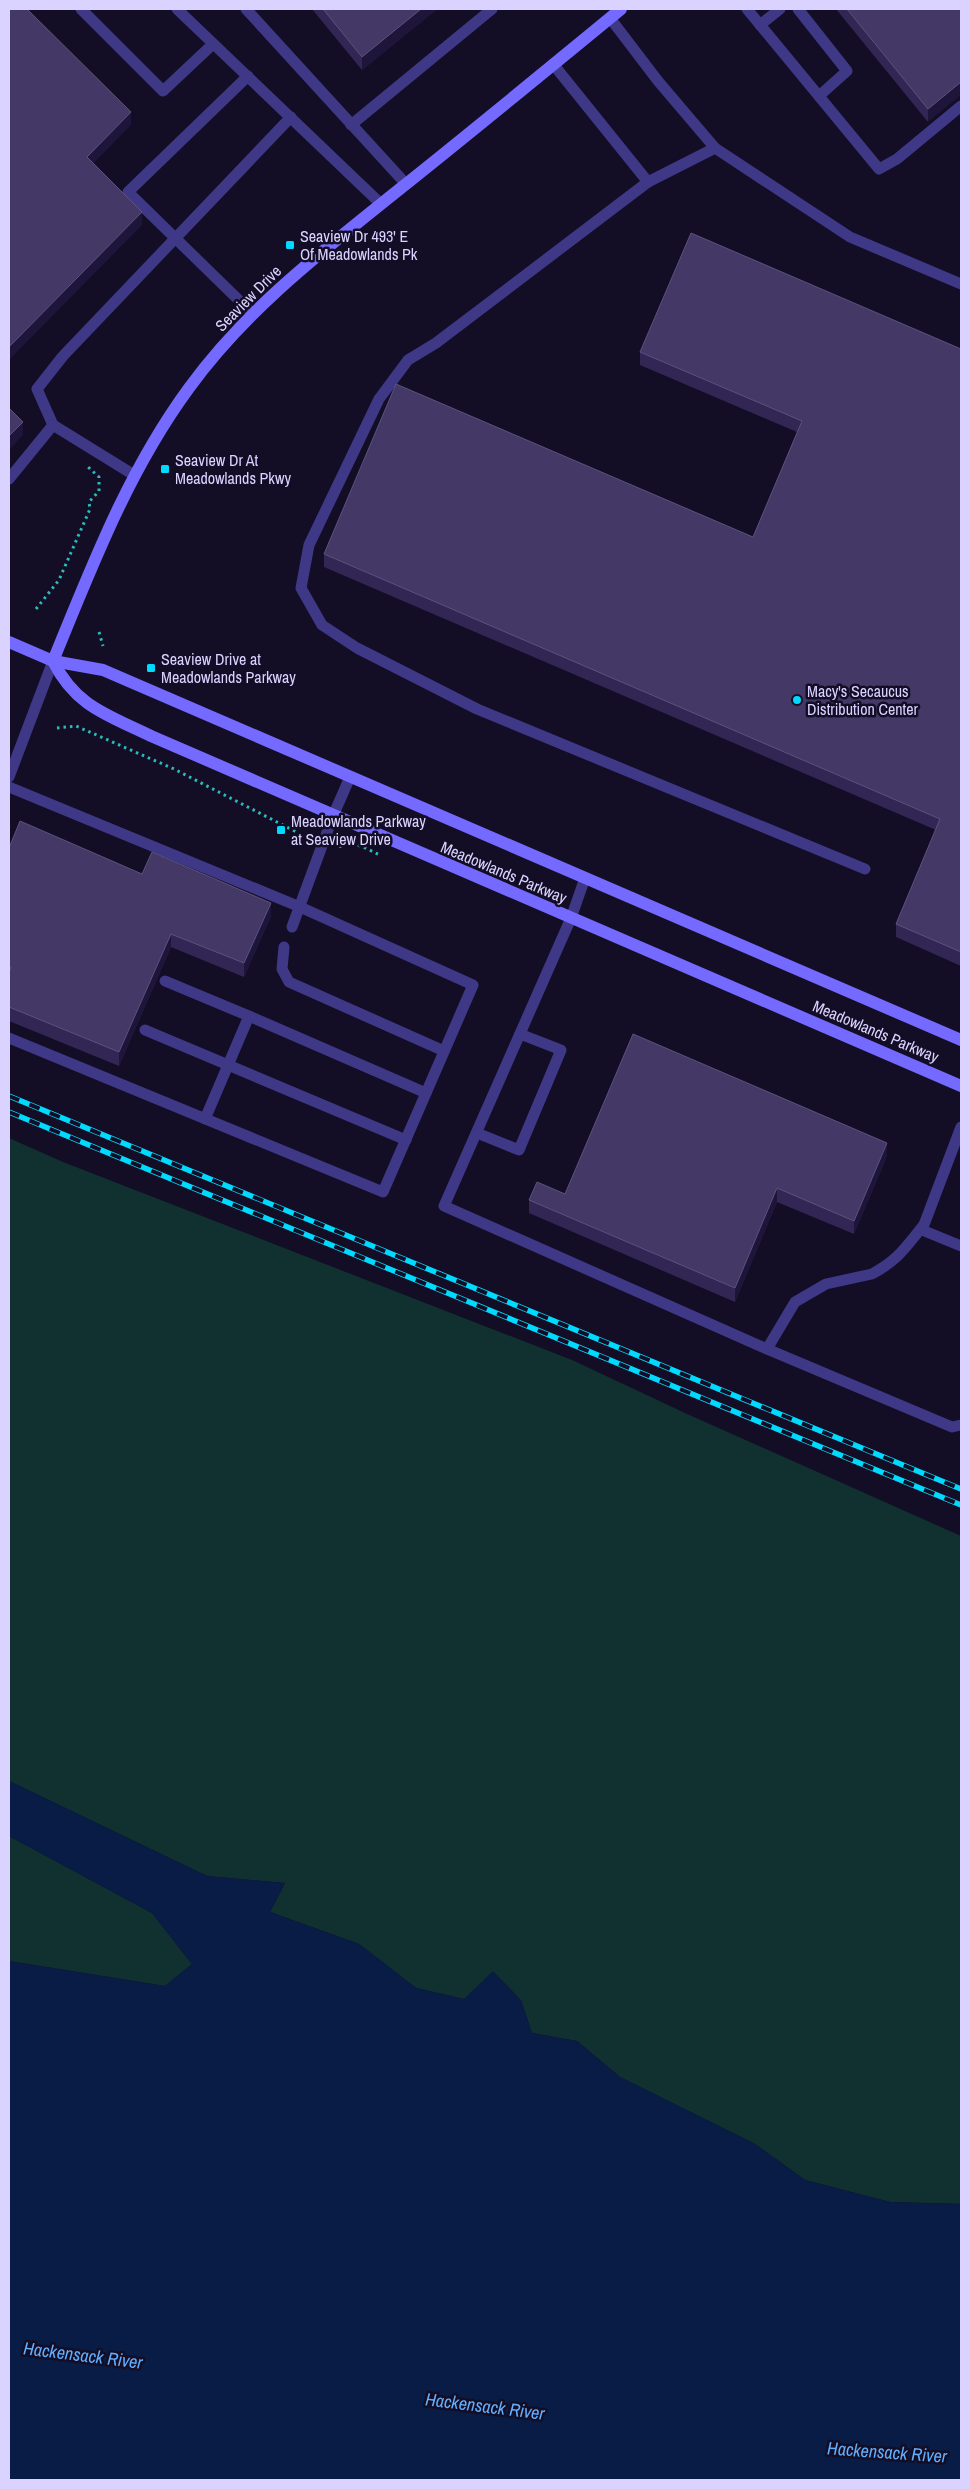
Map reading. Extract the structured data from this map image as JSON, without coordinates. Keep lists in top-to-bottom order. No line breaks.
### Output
{"streets":{"street":["Seaview Drive","Meadowlands Parkway"]},"crossings":[["Seaview Drive","Meadowlands Parkway"]],"water":["Hackensack River"],"places":{"transit":["Seaview Dr 493' E Of Meadowlands Pk","Seaview Dr At Meadowlands Pkwy","Seaview Drive at Meadowlands Parkway","Meadowlands Parkway at Seaview Drive"],"other":["Macy's Secaucus Distribution Center"]}}
